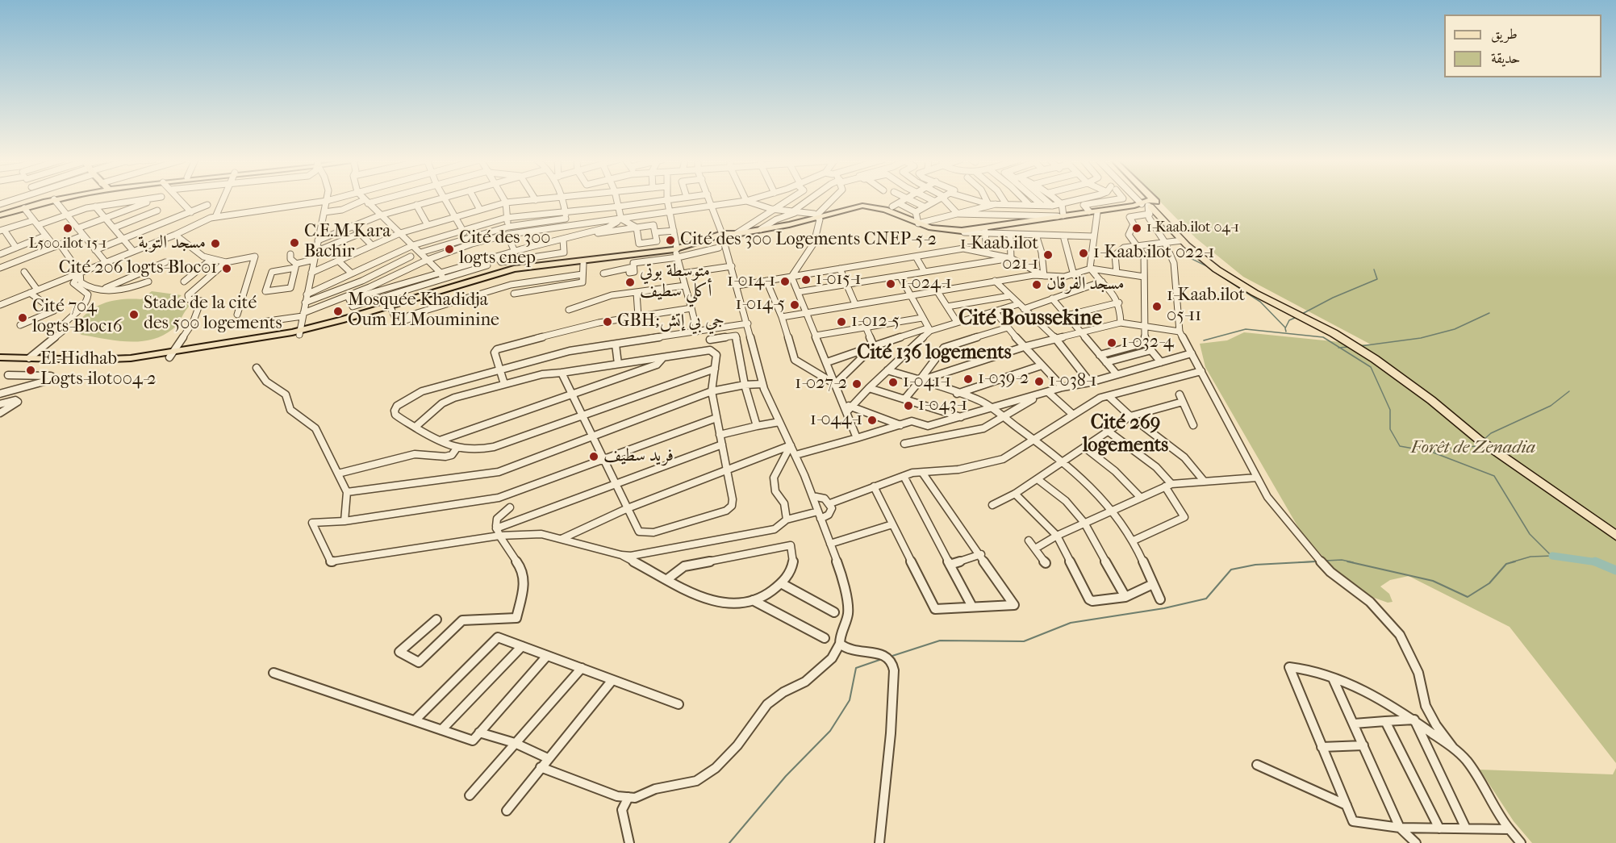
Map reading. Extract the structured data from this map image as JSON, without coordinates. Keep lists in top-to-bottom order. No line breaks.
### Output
{"districts":["Cité Boussekine","Cité 136 logements","Cité 269 logements"],"parks":["Forêt de Zenadia"],"places":["L500.ilot 15-1","1-Kaab.ilot 04-1","Cité des 300 Logements CNEP-5-2","C.E.M Kara Bachir","مسجد التوبة","Cité des 300 logts cnep","1-Kaab.ilot 022-1","1-Kaab.ilot 021-1","Cité 206 logts-Bloc01","1-015-1","1-014-1","متوسطة بوتي أكلي سطيف","1-024-1","مسجد الفرقان","1-014-5","1-Kaab.ilot 05-11","Mosquée Khadidja Oum El Mouminine","Stade de la cité des 500 logements","Cité 704 logts-Bloc16","GBH;جي بي إتش","1-012-5","1-032-4","El-Hidhab Logts-ilot004-2","1-039-2","1-038-1","1-041-1","1-027-2","1-043-1","1-044-1","فريد سطيف"],"legend":["طريق","حديقة"]}
